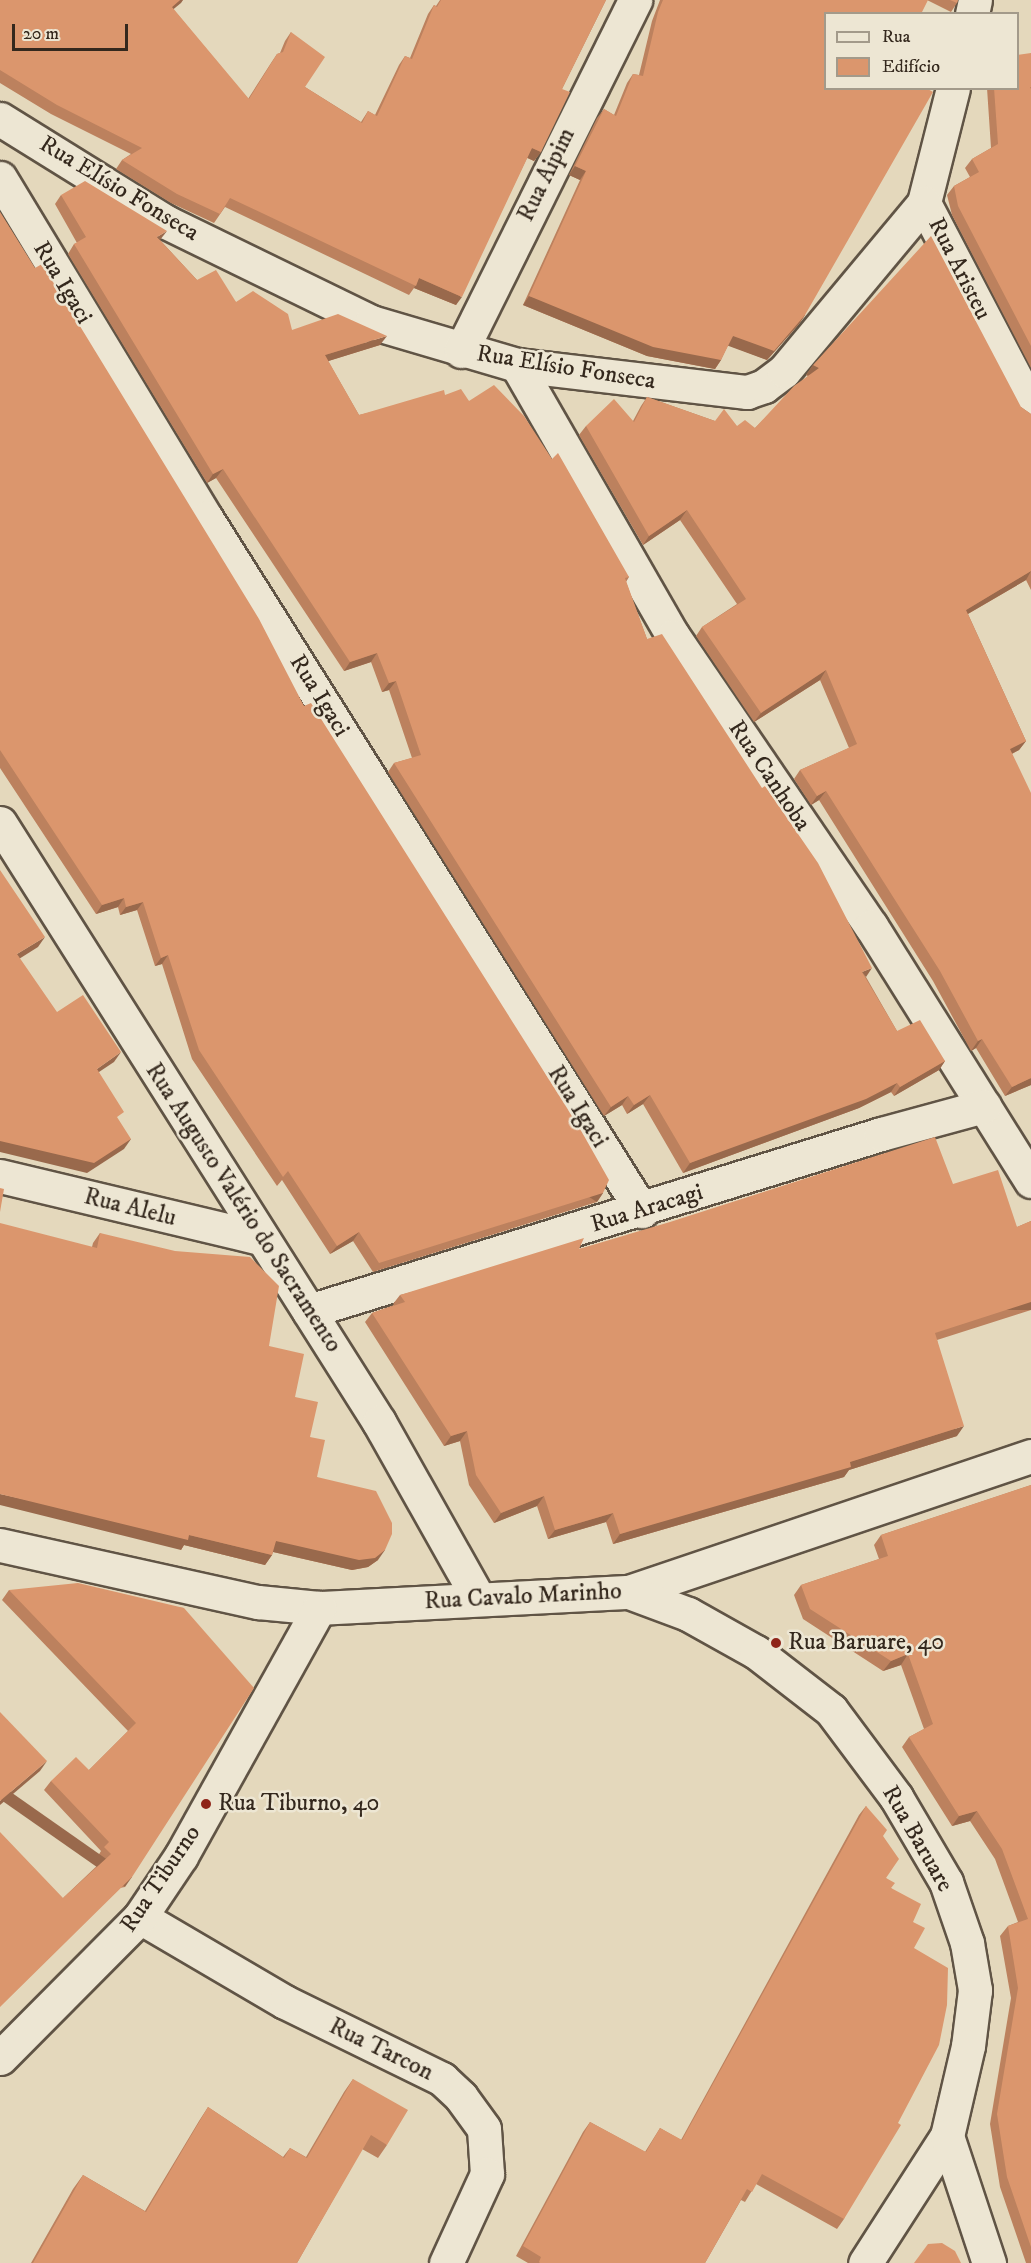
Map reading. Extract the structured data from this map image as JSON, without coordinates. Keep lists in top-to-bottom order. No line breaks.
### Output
{"streets":{"street":["Rua Aipim","Rua Elísio Fonseca","Rua Aristeu","Rua Igaci","Rua Canhoba","Rua Alelu","Rua Augusto Valério do Sacramento","Rua Aracagi","Rua Cavalo Marinho","Rua Baruare","Rua Tiburno","Rua Tarcon"]},"crossings":[["Rua Aipim","Rua Elísio Fonseca"],["Rua Elísio Fonseca","Rua Aristeu"],["Rua Elísio Fonseca","Rua Canhoba"],["Rua Igaci","Rua Aracagi"],["Rua Canhoba","Rua Aracagi"],["Rua Alelu","Rua Augusto Valério do Sacramento"],["Rua Augusto Valério do Sacramento","Rua Aracagi"],["Rua Augusto Valério do Sacramento","Rua Cavalo Marinho"],["Rua Cavalo Marinho","Rua Baruare"],["Rua Cavalo Marinho","Rua Tiburno"],["Rua Tiburno","Rua Tarcon"]],"places":["Rua Baruare, 40","Rua Tiburno, 40"],"legend":["Rua","Edifício"],"scale_bar":"20 m"}
